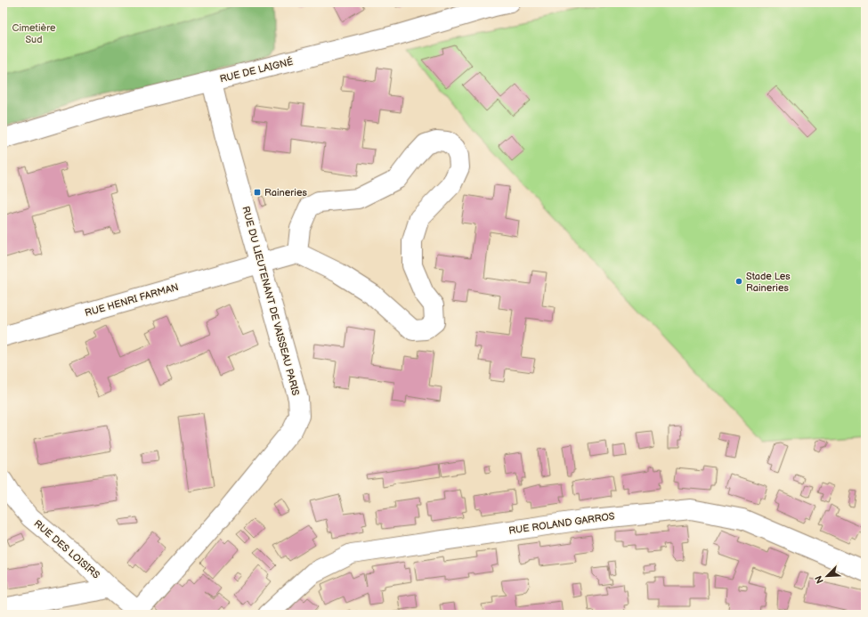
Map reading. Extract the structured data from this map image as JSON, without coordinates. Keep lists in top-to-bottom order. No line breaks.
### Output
{"streets":{"street":["RUE DE LAIGNÉ","RUE HENRI FARMAN","RUE DU LIEUTENANT DE VAISSEAU PARIS","RUE ROLAND GARROS","RUE DES LOISIRS"]},"crossings":[["RUE DE LAIGNÉ","RUE DU LIEUTENANT DE VAISSEAU PARIS"],["RUE HENRI FARMAN","RUE DU LIEUTENANT DE VAISSEAU PARIS"],["RUE DU LIEUTENANT DE VAISSEAU PARIS","RUE DES LOISIRS"]],"parks":["Cimetière Sud"],"places":{"transit":["Raineries"],"other":["Stade Les Raineries"]},"north":"bottom left"}
